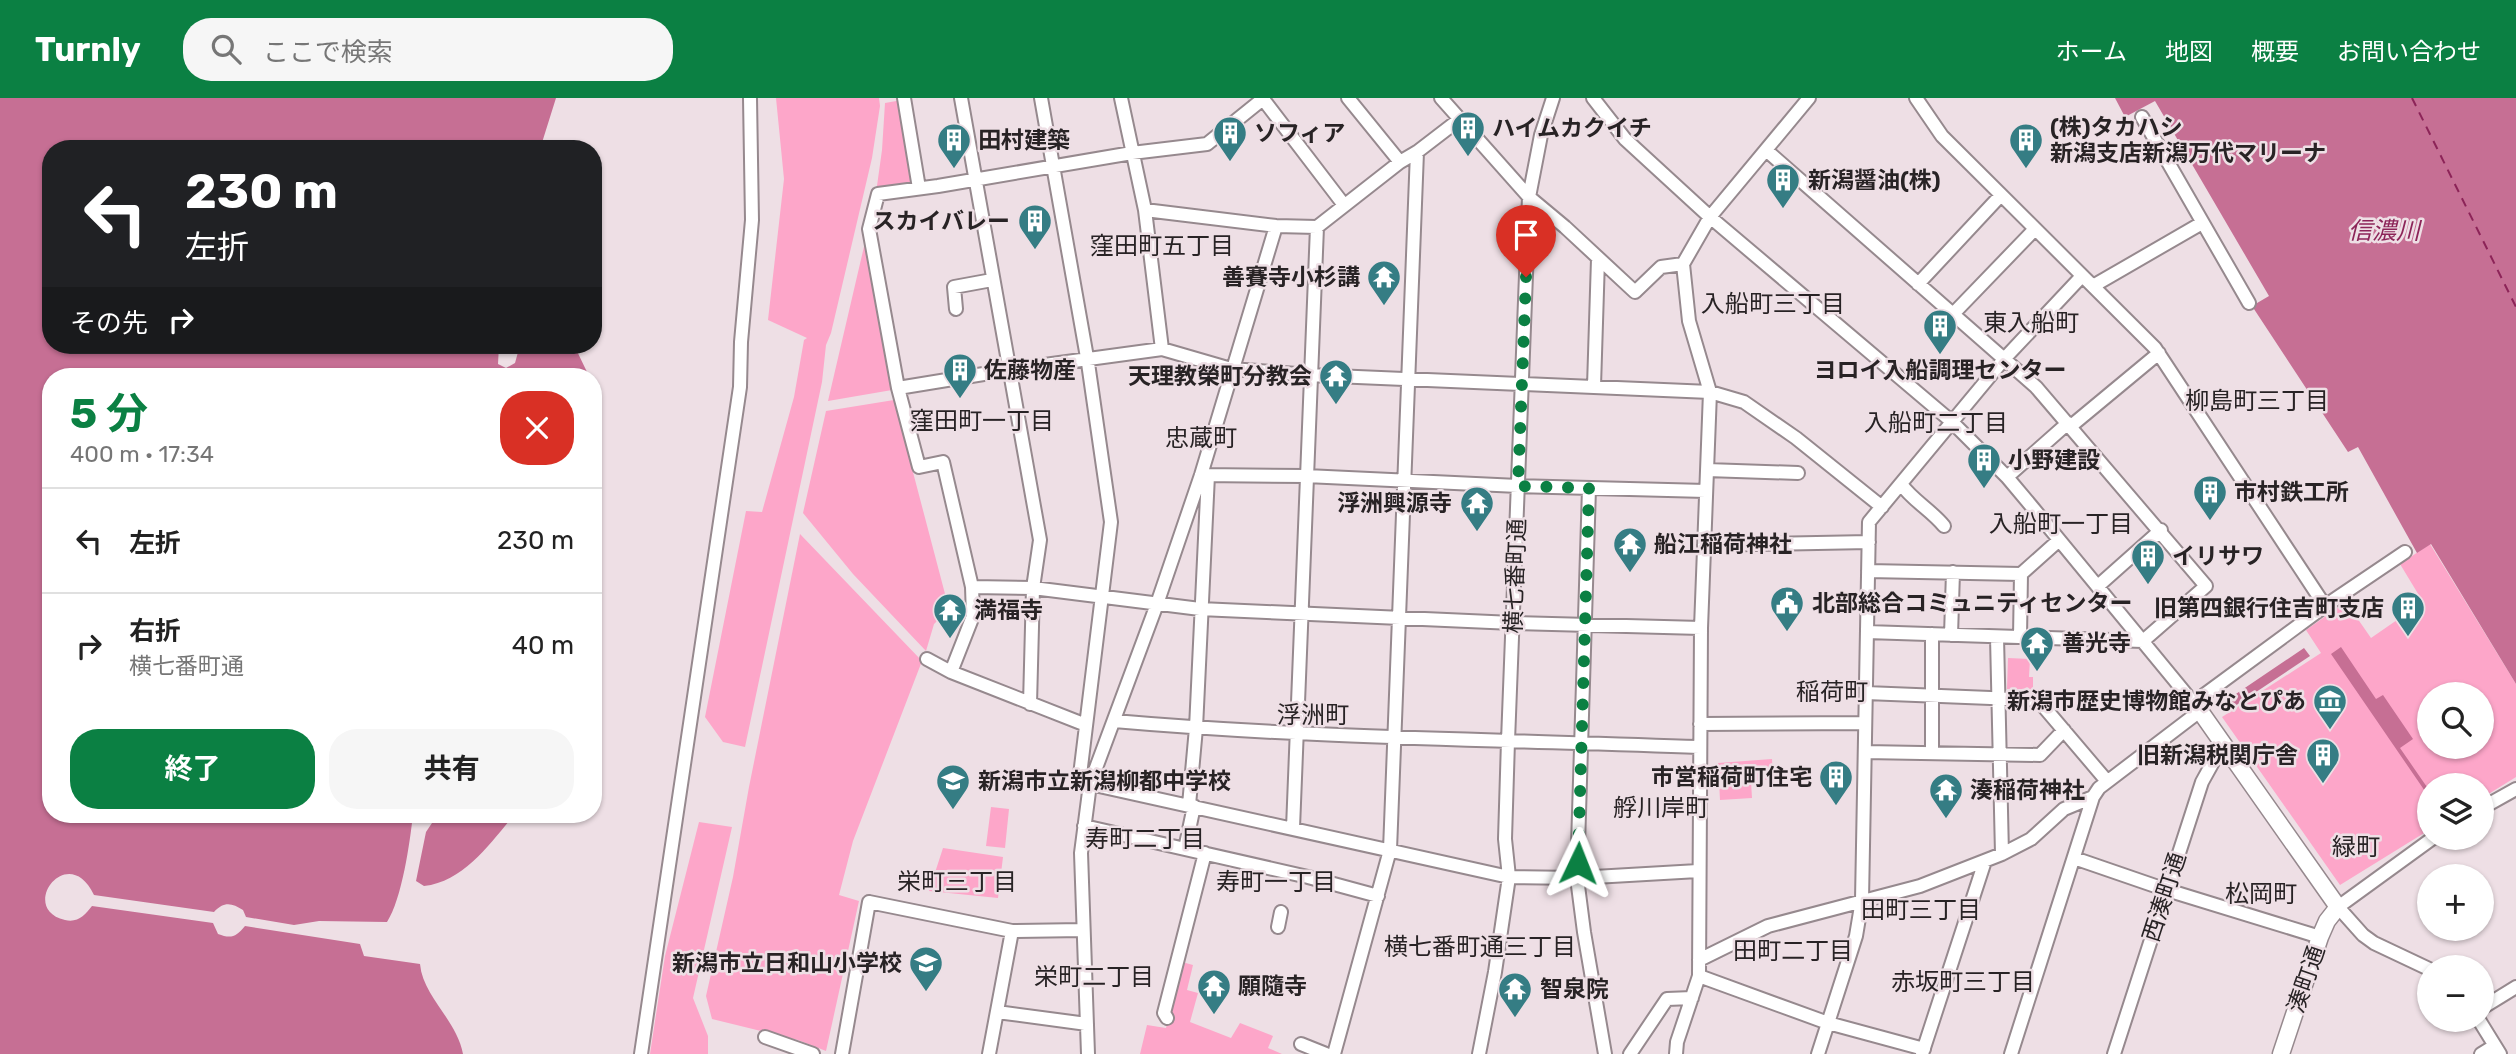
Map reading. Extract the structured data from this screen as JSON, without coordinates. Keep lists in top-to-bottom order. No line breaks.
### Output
{"streets":{"main road":["湊町通"],"street":["横七番町通","西湊町通"]},"districts":["窪田町五丁目","入船町三丁目","東入船町","柳島町三丁目","窪田町一丁目","入船町二丁目","忠蔵町","入船町一丁目","稲荷町","浮洲町","艀川岸町","寿町二丁目","緑町","栄町三丁目","寿町一丁目","松岡町","田町三丁目","横七番町通三丁目","田町二丁目","栄町二丁目","赤坂町三丁目"],"water":["信濃川"],"places":{"building":["ハイムカクイチ","ソフィア","田村建築","(株)タカハシ 新潟支店新潟万代マリーナ","新潟醤油(株)","スカイバレー","ヨロイ入船調理センター","佐藤物産","小野建設","市村鉄工所","イリサワ","旧第四銀行住吉町支店","旧新潟税関庁舎","市営稲荷町住宅"],"temple":["善賽寺小杉講","天理教榮町分教会","浮洲興源寺","船江稲荷神社","満福寺","善光寺","湊稲荷神社","願隨寺","智泉院"],"public building":["北部総合コミュニティセンター"],"museum":["新潟市歴史博物館みなとぴあ"],"school or university":["新潟市立新潟柳都中学校","新潟市立日和山小学校"]},"page":{"header":"Turnly","search":"ここで検索","nav":["ホーム","地図","概要","お問い合わせ"],"turn":["230 m","左折"],"then":"その先","heading":["5 分","400 m · 17:34"],"list":[{"name":"左折","value":"230 m"},{"name":"右折","note":"横七番町通","value":"40 m"}],"map_buttons":["+","−"],"buttons":["終了","共有"]}}
